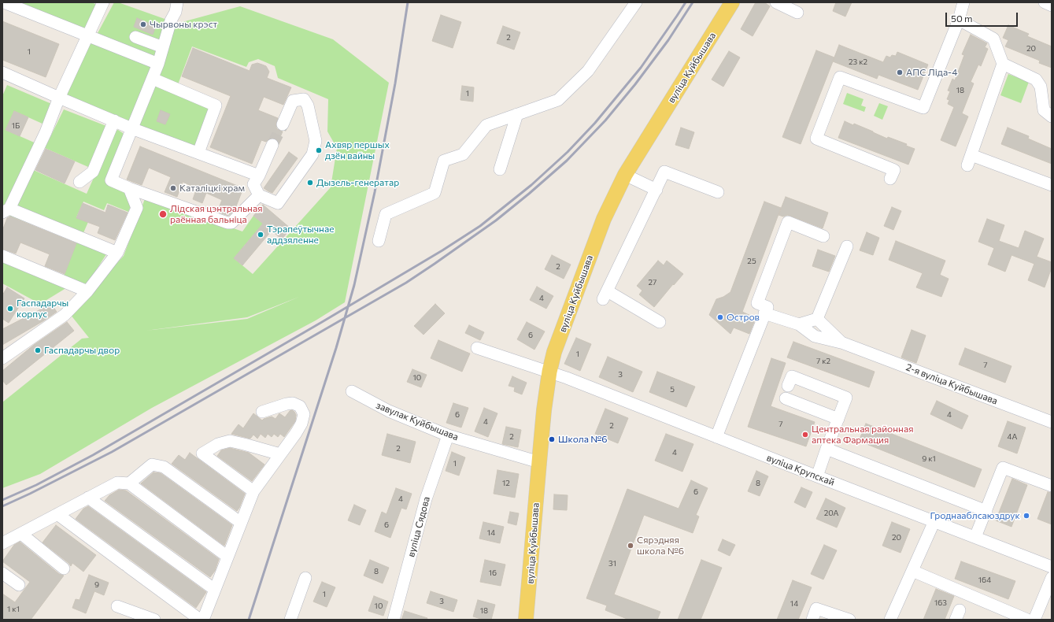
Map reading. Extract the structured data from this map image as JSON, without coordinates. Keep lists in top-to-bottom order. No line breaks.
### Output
{"streets":{"main road":["вуліца Куйбышава"],"street":["2-я вуліца Куйбышава","завулак Куйбышава","вуліца Крупскай","вуліца Сядова"]},"crossings":[["вуліца Куйбышава","завулак Куйбышава"],["вуліца Куйбышава","вуліца Крупскай"],["завулак Куйбышава","вуліца Сядова"]],"places":["Чырвоны крэст","АПС Ліда-4","Ахвяр першых дзён вайны","Дызель-генератар","Каталіцкі храм","Лідская цэнтральная раённая бальніца","Тэрапеўтычнае аддзяленне","Гаспадарчы корпус","Остров","Гаспадарчы двор","Центральная районная аптека Фармация","Школа №6","Гроднааблсаюздрук","Сярэдняя школа №6"],"house_numbers":["2","20","1","23 к2","18","1","1Б","25","2","27","4","6","1","7 к2","7","3","10","5","6","4","4","7","2","2","4А","2","4","9 к1","1","12","8","6","4","20А","6","14","20","31","8","16","164","9","1","3","163","14","10","1 к1","18"],"scale_bar":"50 m"}
